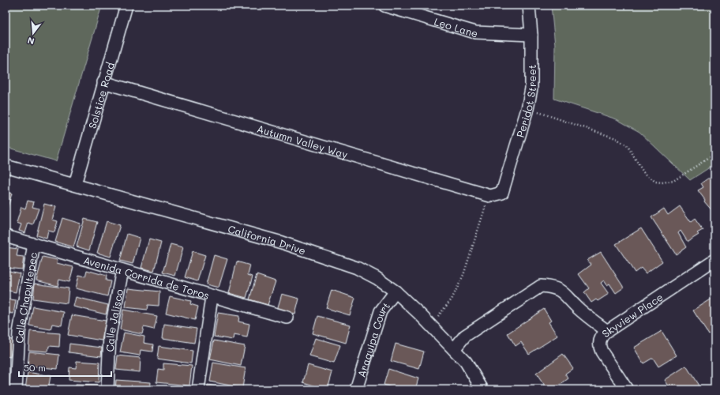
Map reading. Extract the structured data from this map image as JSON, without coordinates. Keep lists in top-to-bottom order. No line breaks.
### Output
{"streets":{"street":["Leo Lane","Solstice Road","Peridot Street","Autumn Valley Way","California Drive","Avenida Corrida de Toros","Calle Chapultepec","Skyview Place","Calle Jalisco","Araquipa Court"]},"crossings":[["Leo Lane","Peridot Street"],["Solstice Road","Autumn Valley Way"],["Solstice Road","California Drive"],["Peridot Street","Autumn Valley Way"],["California Drive","Araquipa Court"],["Avenida Corrida de Toros","Calle Chapultepec"],["Avenida Corrida de Toros","Calle Jalisco"]],"scale_bar":"50 m","north":"bottom"}
